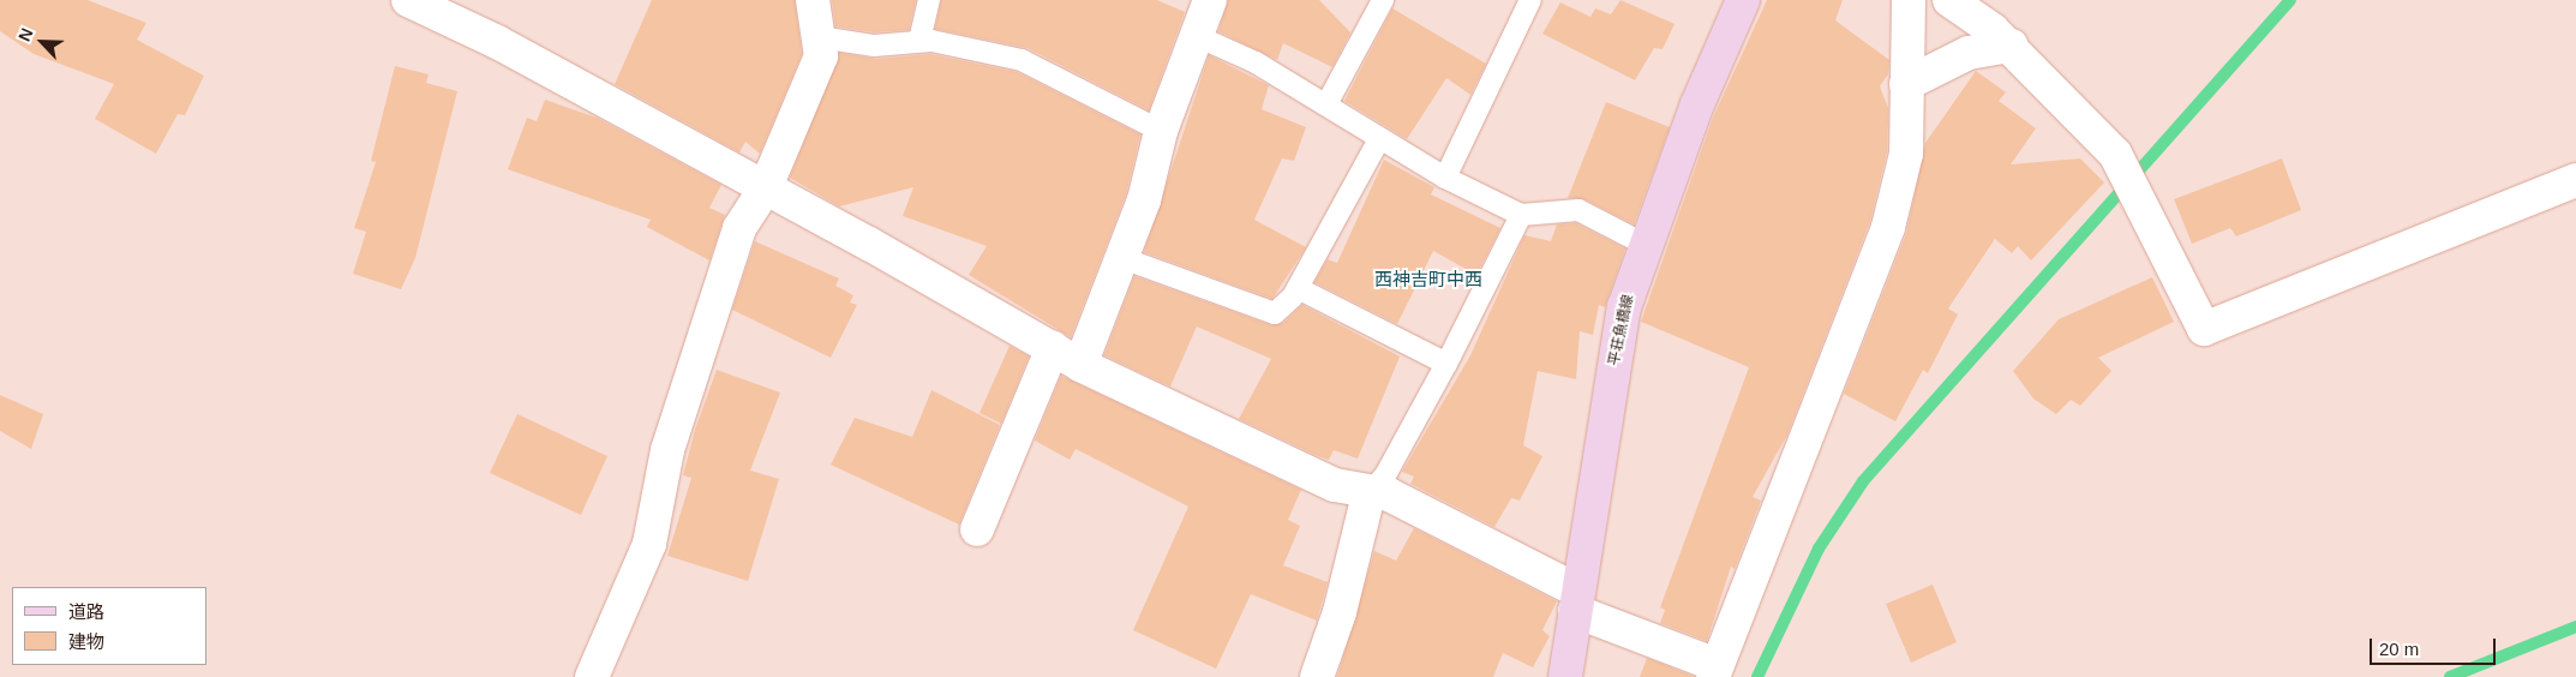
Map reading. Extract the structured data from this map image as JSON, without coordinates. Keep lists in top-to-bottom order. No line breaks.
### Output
{"streets":{"main road":["平荘魚橋線"]},"districts":["西神吉町中西"],"legend":["道路","建物"],"scale_bar":"20 m","north":"top left"}
